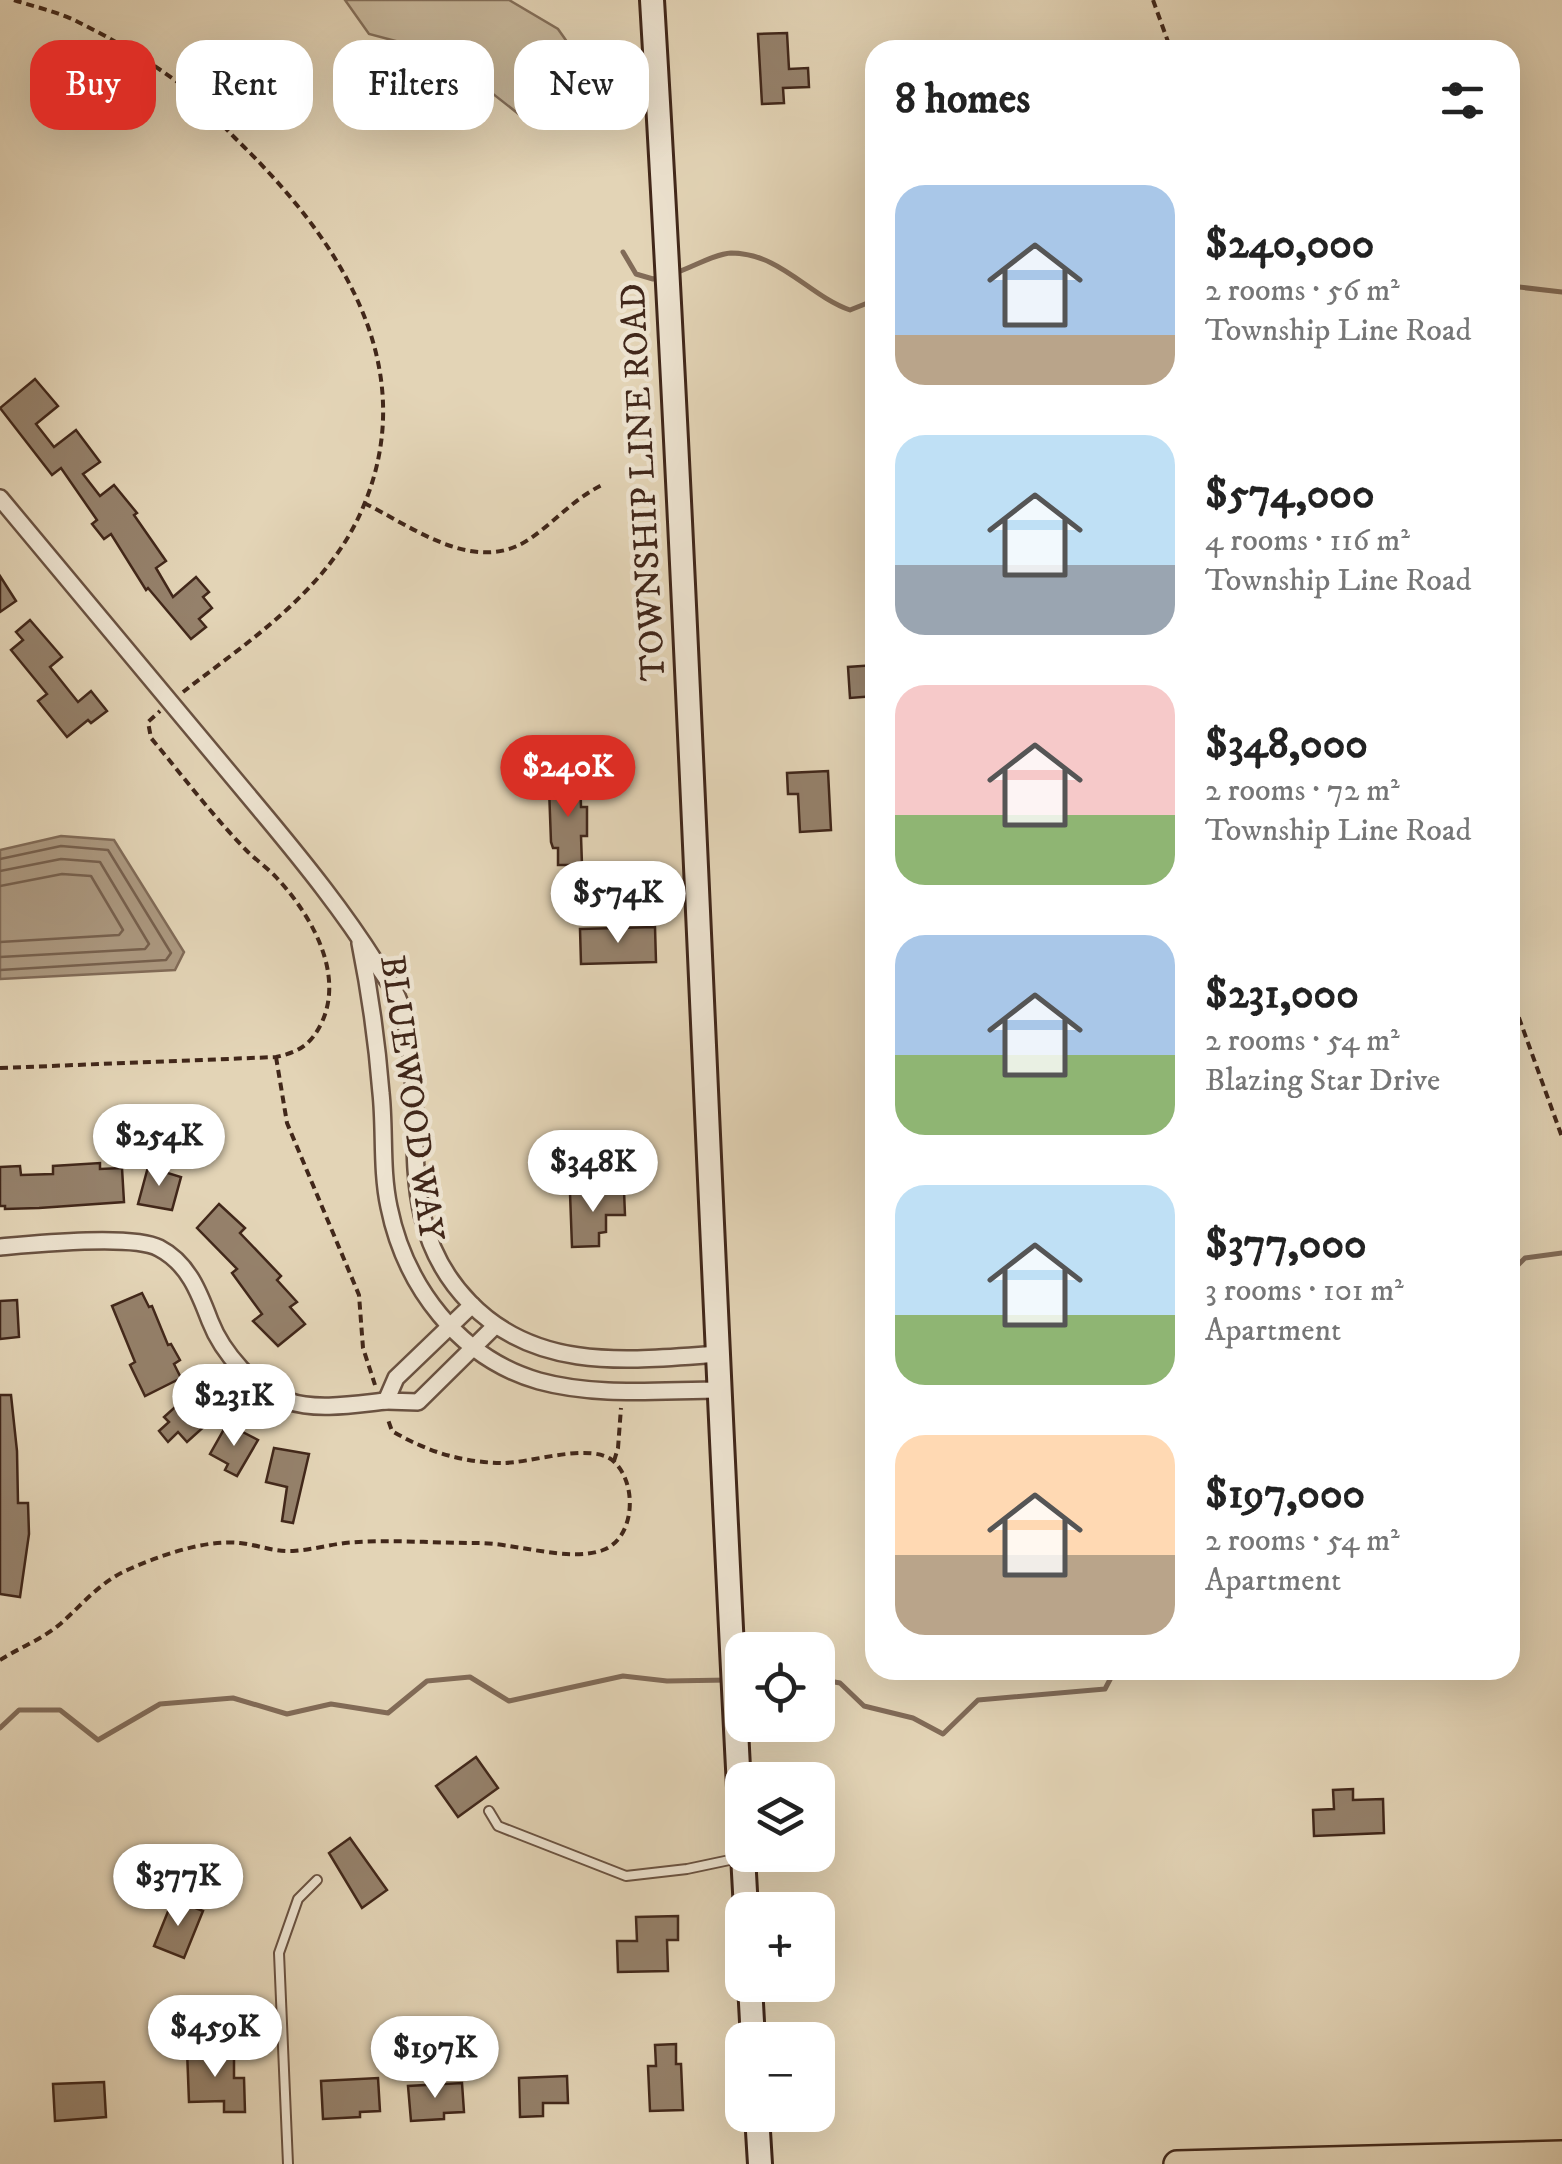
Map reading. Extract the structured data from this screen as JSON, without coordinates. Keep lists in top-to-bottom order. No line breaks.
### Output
{"streets":{"street":["TOWNSHIP LINE ROAD","BLUEWOOD WAY"]},"crossings":[["TOWNSHIP LINE ROAD","BLUEWOOD WAY"]],"page":{"chip":["Buy","Rent","Filters","New"],"heading":"8 homes","list":[{"name":"$240,000","note":"2 rooms · 56 m² · Township Line Road"},{"name":"$574,000","note":"4 rooms · 116 m² · Township Line Road"},{"name":"$348,000","note":"2 rooms · 72 m² · Township Line Road"},{"name":"$231,000","note":"2 rooms · 54 m² · Blazing Star Drive"},{"name":"$377,000","note":"3 rooms · 101 m² · Apartment"},{"name":"$197,000","note":"2 rooms · 54 m² · Apartment"}],"price":["$240K","$574K","$254K","$348K","$231K","$377K","$459K","$197K"],"map_buttons":["+","−"]}}
